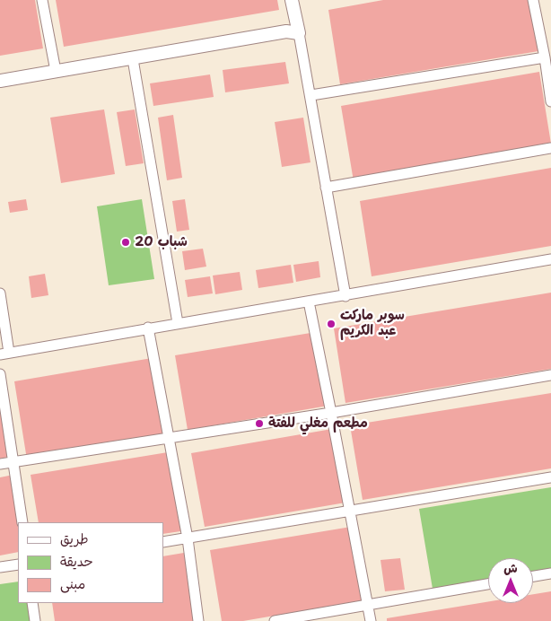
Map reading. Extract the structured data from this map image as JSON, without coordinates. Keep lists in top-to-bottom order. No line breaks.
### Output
{"places":["شباب 20","سوبر ماركت عبد الكريم","مطعم مغلي للفتة"],"legend":["طريق","حديقة","مبنى"],"north":"top"}
